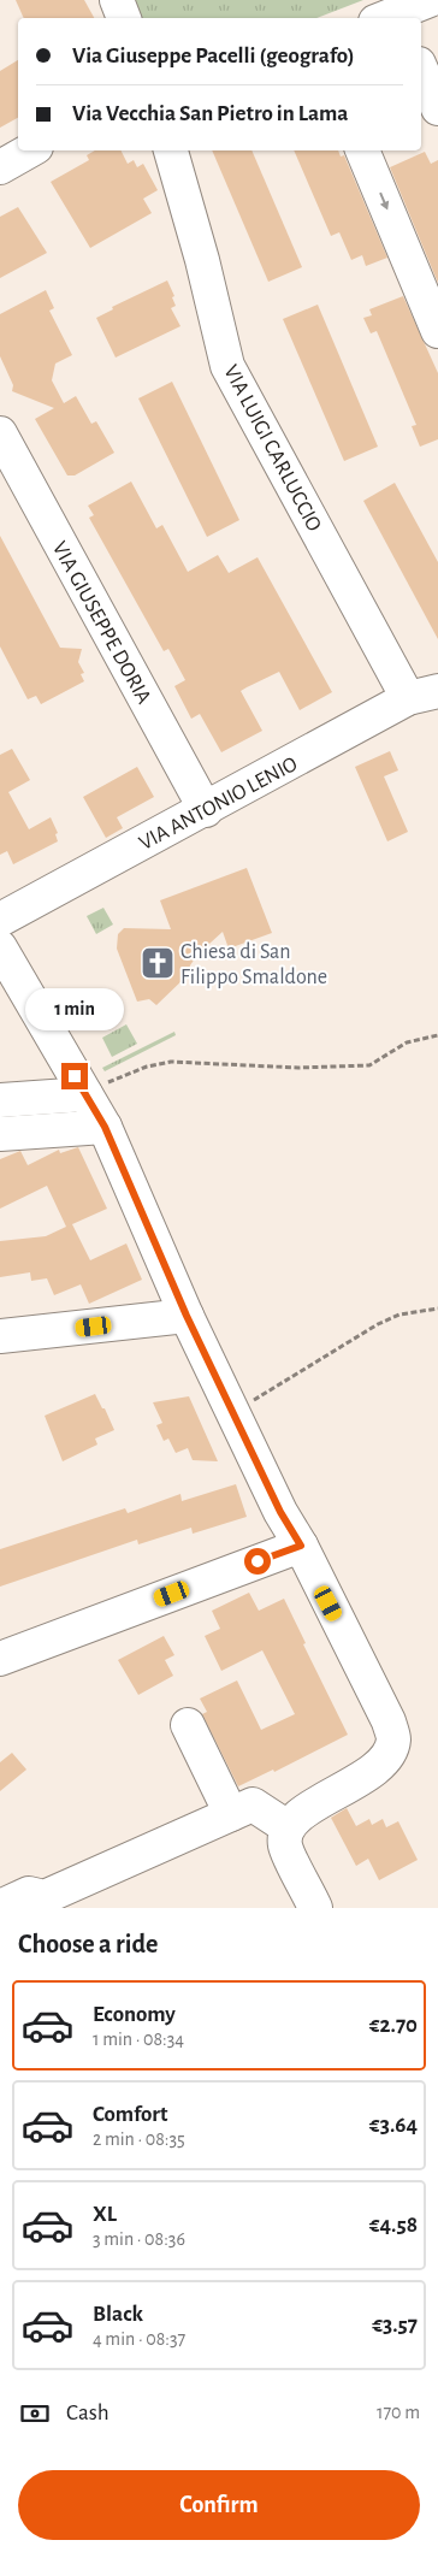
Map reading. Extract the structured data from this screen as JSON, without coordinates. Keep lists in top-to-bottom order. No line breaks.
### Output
{"streets":{"street":["VIA LUIGI CARLUCCIO","VIA GIUSEPPE DORIA","VIA ANTONIO LENIO"]},"crossings":[["VIA LUIGI CARLUCCIO","VIA ANTONIO LENIO"],["VIA GIUSEPPE DORIA","VIA ANTONIO LENIO"]],"places":{"church":["Chiesa di San Filippo Smaldone"]},"page":{"banner":["Via Giuseppe Pacelli (geografo)","Via Vecchia San Pietro in Lama"],"bubble":"1 min","heading":"Choose a ride","list":[{"name":"Economy","note":"1 min · 08:34","value":"€2.70"},{"name":"Comfort","note":"2 min · 08:35","value":"€3.64"},{"name":"XL","note":"3 min · 08:36","value":"€4.58"},{"name":"Black","note":"4 min · 08:37","value":"€3.57"}],"pay":["Cash","170 m"],"buttons":"Confirm"}}
